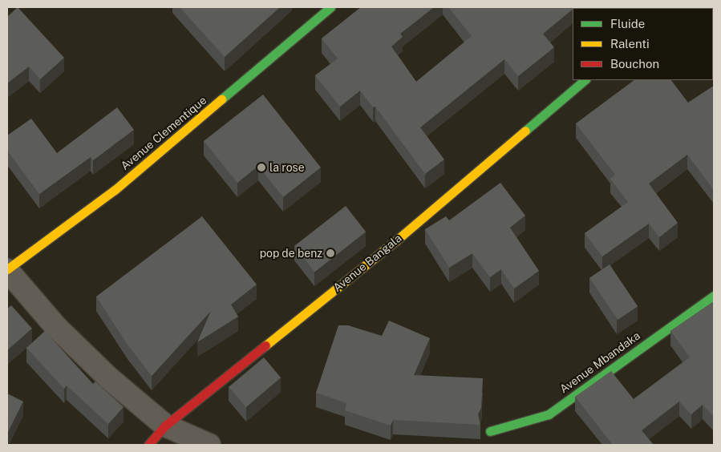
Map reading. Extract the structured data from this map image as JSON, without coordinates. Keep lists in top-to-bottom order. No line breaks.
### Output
{"streets":{"street":["Avenue Clementique","Avenue Bangala","Avenue Mbandaka"]},"places":["la rose","pop de benz"],"legend":["Fluide","Ralenti","Bouchon"]}
